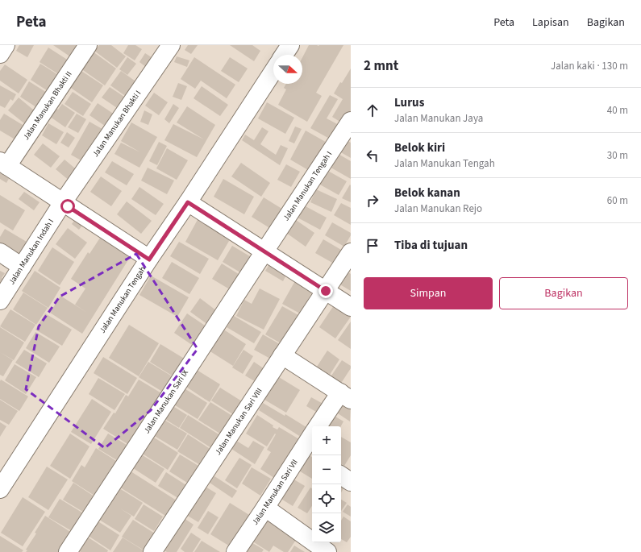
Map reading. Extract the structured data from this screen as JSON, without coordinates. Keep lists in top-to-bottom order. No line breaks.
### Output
{"streets":{"street":["Jalan Manukan Bhakti II","Jalan Manukan Bhakti I","Jalan Manukan Tengah I","Jalan Manukan Indah I","Jalan Manukan Tengah","Jalan Manukan Sari IX","Jalan Manukan Sari VIII","Jalan Manukan Sari VII"]},"crossings":[["Jalan Manukan Bhakti I","Jalan Manukan Indah I"],["Jalan Manukan Tengah I","Jalan Manukan Sari IX"]],"north":"right","page":{"header":"Peta","nav":["Peta","Lapisan","Bagikan"],"heading":["2 mnt","Jalan kaki · 130 m"],"list":[["Lurus","Jalan Manukan Jaya","40 m"],["Belok kiri","Jalan Manukan Tengah","30 m"],["Belok kanan","Jalan Manukan Rejo","60 m"],"Tiba di tujuan"],"buttons":["Simpan","Bagikan"],"map_buttons":["+","−"]}}
